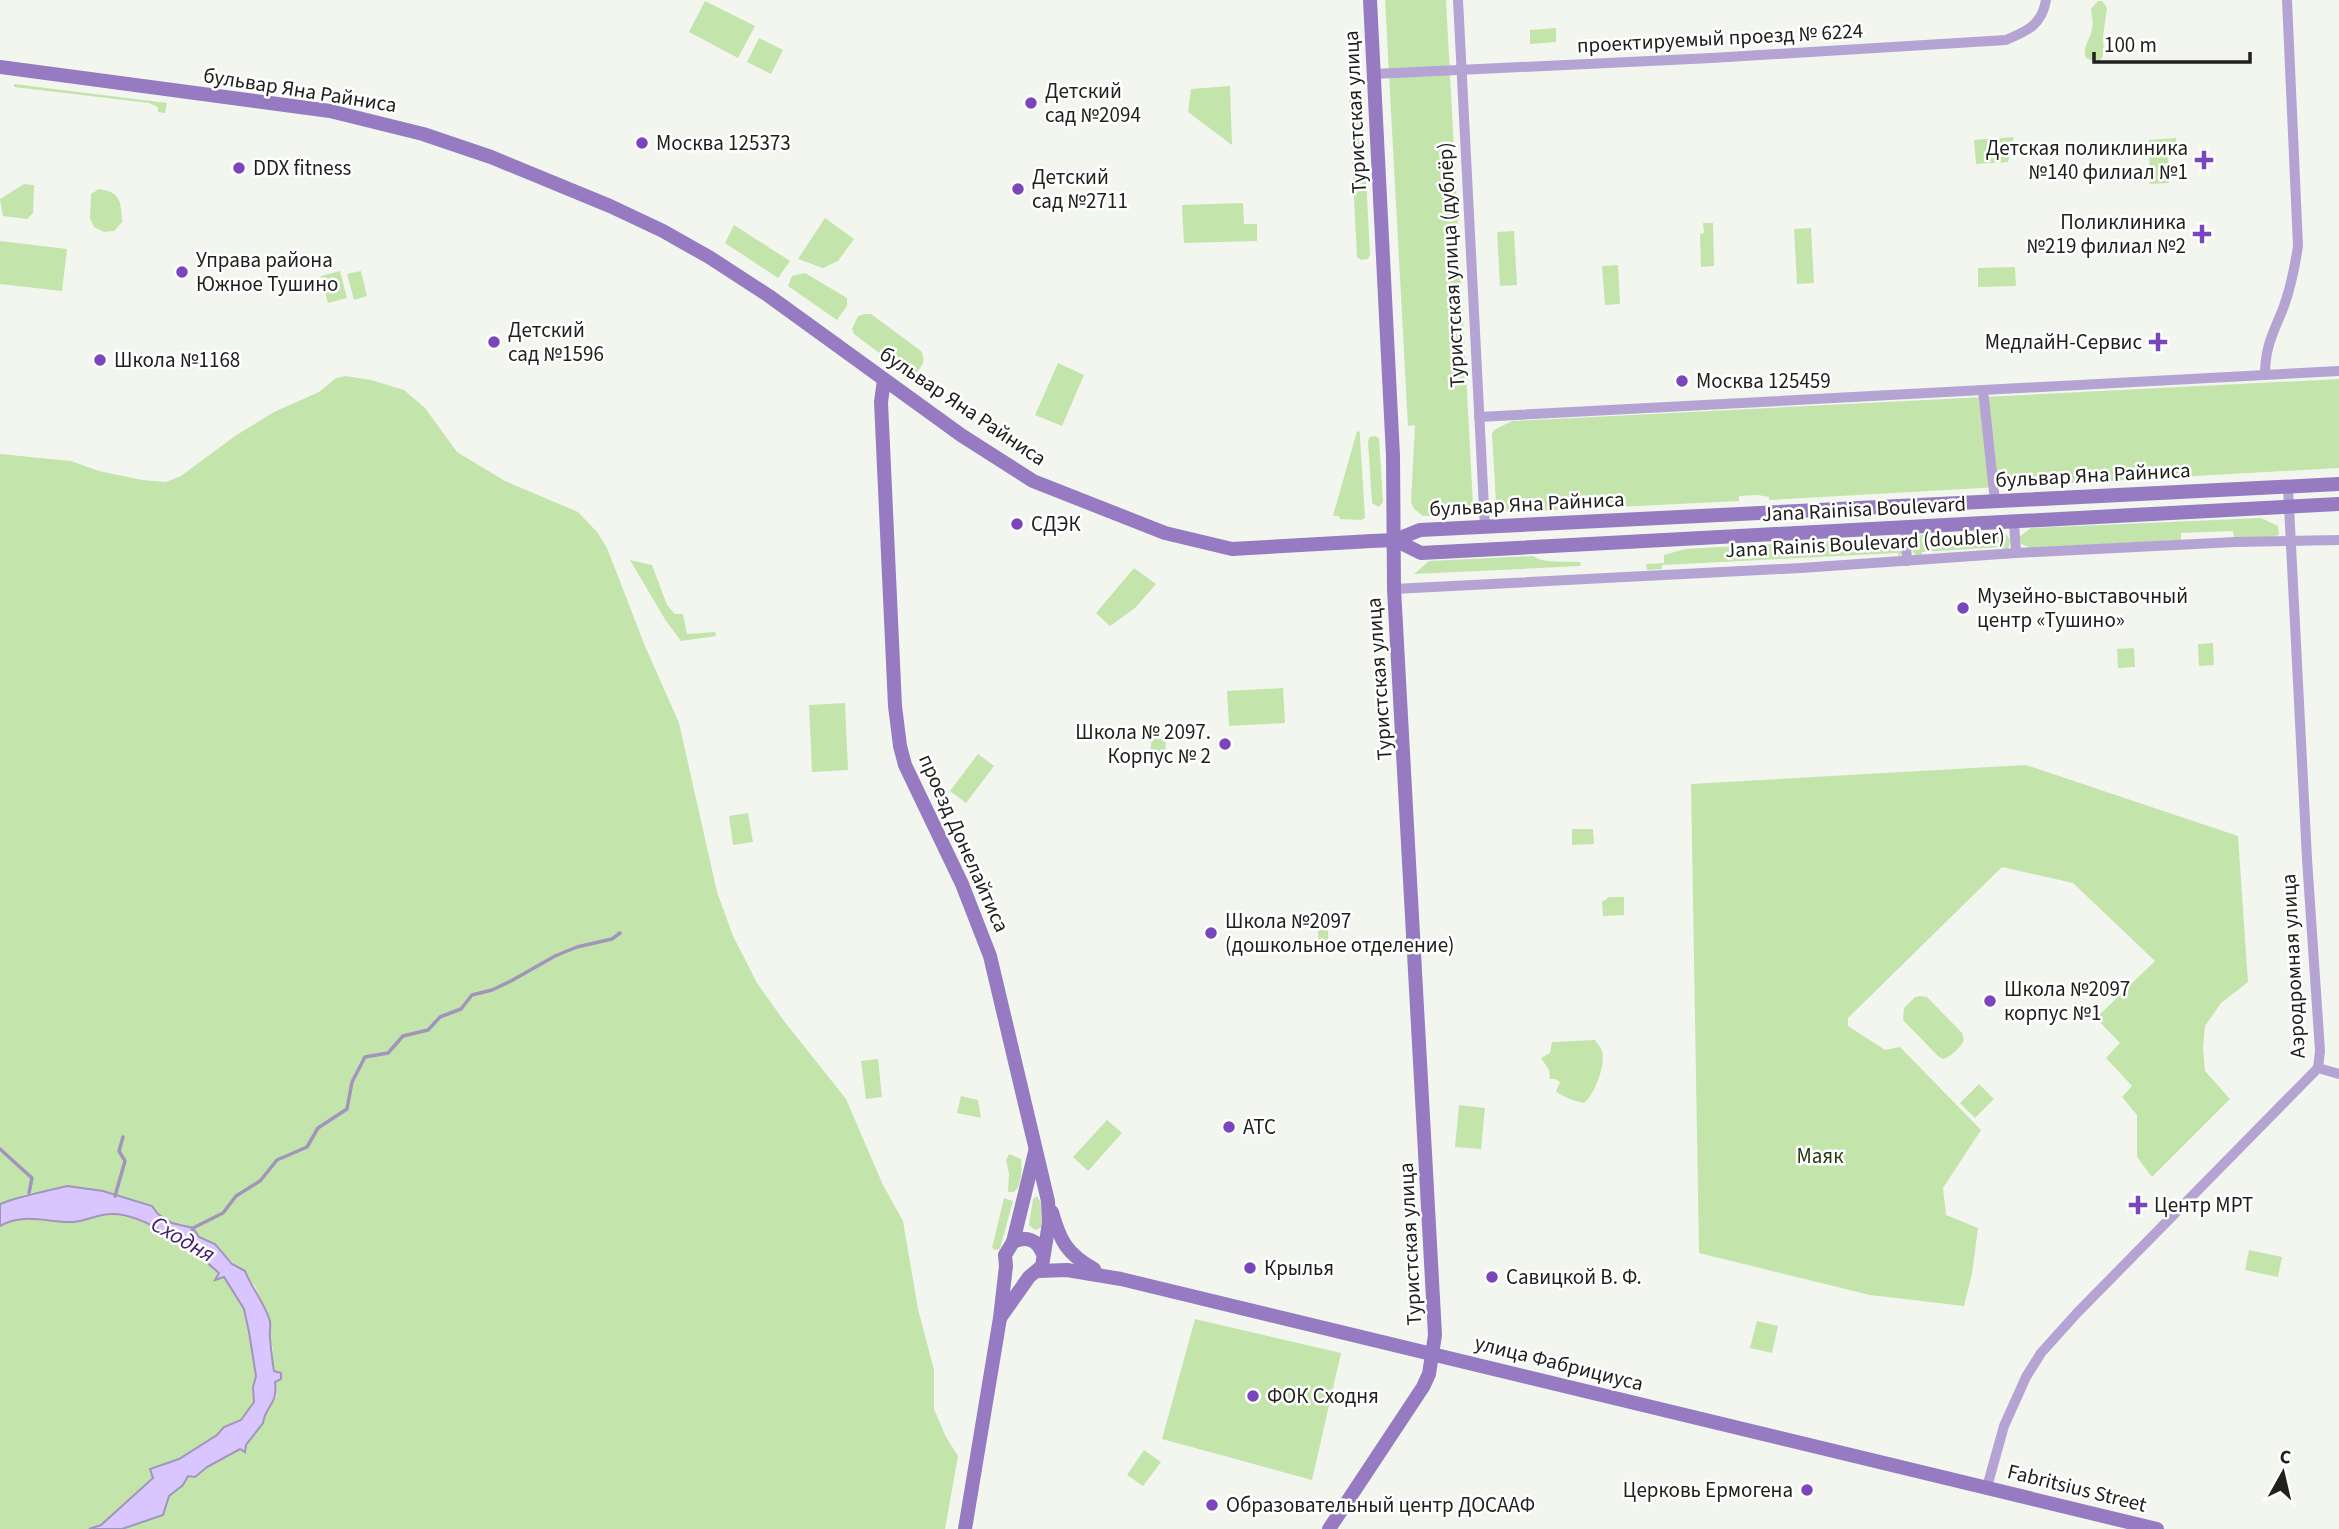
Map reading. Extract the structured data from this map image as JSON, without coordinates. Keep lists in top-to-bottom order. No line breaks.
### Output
{"streets":{"main road":["бульвар Яна Райниса","Туристская улица","Jana Rainisa Boulevard","проезд Донелайтиса","улица Фабрициуса","Fabritsius Street"],"street":["проектируемый проезд № 6224","Туристская улица (дублёр)","Jana Rainis Boulevard (doubler)","Аэродромная улица"]},"crossings":[["проектируемый проезд № 6224","Туристская улица"],["проектируемый проезд № 6224","Туристская улица (дублёр)"],["бульвар Яна Райниса","Туристская улица"],["бульвар Яна Райниса","Туристская улица (дублёр)"],["бульвар Яна Райниса","Jana Rainisa Boulevard"],["бульвар Яна Райниса","проезд Донелайтиса"],["бульвар Яна Райниса","Аэродромная улица"],["Туристская улица","Jana Rainisa Boulevard"],["Туристская улица","Jana Rainis Boulevard (doubler)"],["Туристская улица","улица Фабрициуса"],["Jana Rainisa Boulevard","Аэродромная улица"],["Jana Rainis Boulevard (doubler)","Аэродромная улица"],["проезд Донелайтиса","улица Фабрициуса"],["Аэродромная улица","улица Фабрициуса"],["Аэродромная улица","Fabritsius Street"],["улица Фабрициуса","Fabritsius Street"]],"water":["Сходня"],"parks":["Маяк"],"places":{"other":["Детский сад №2094","Москва 125373","DDX fitness","Детский сад №2711","Управа района Южное Тушино","Детский сад №1596","Школа №1168","Москва 125459","СДЭК","Музейно-выставочный центр «Тушино»","Школа № 2097. Корпус № 2","Школа №2097 (дошкольное отделение)","Школа №2097 корпус №1","АТС","Крылья","Савицкой В. Ф.","ФОК Сходня","Церковь Ермогена","Образовательный центр ДОСААФ"],"health":["Детская поликлиника №140 филиал №1","Поликлиника №219 филиал №2","МедлайН-Сервис","Центр МРТ"]},"scale_bar":"100 m","north":"top"}
